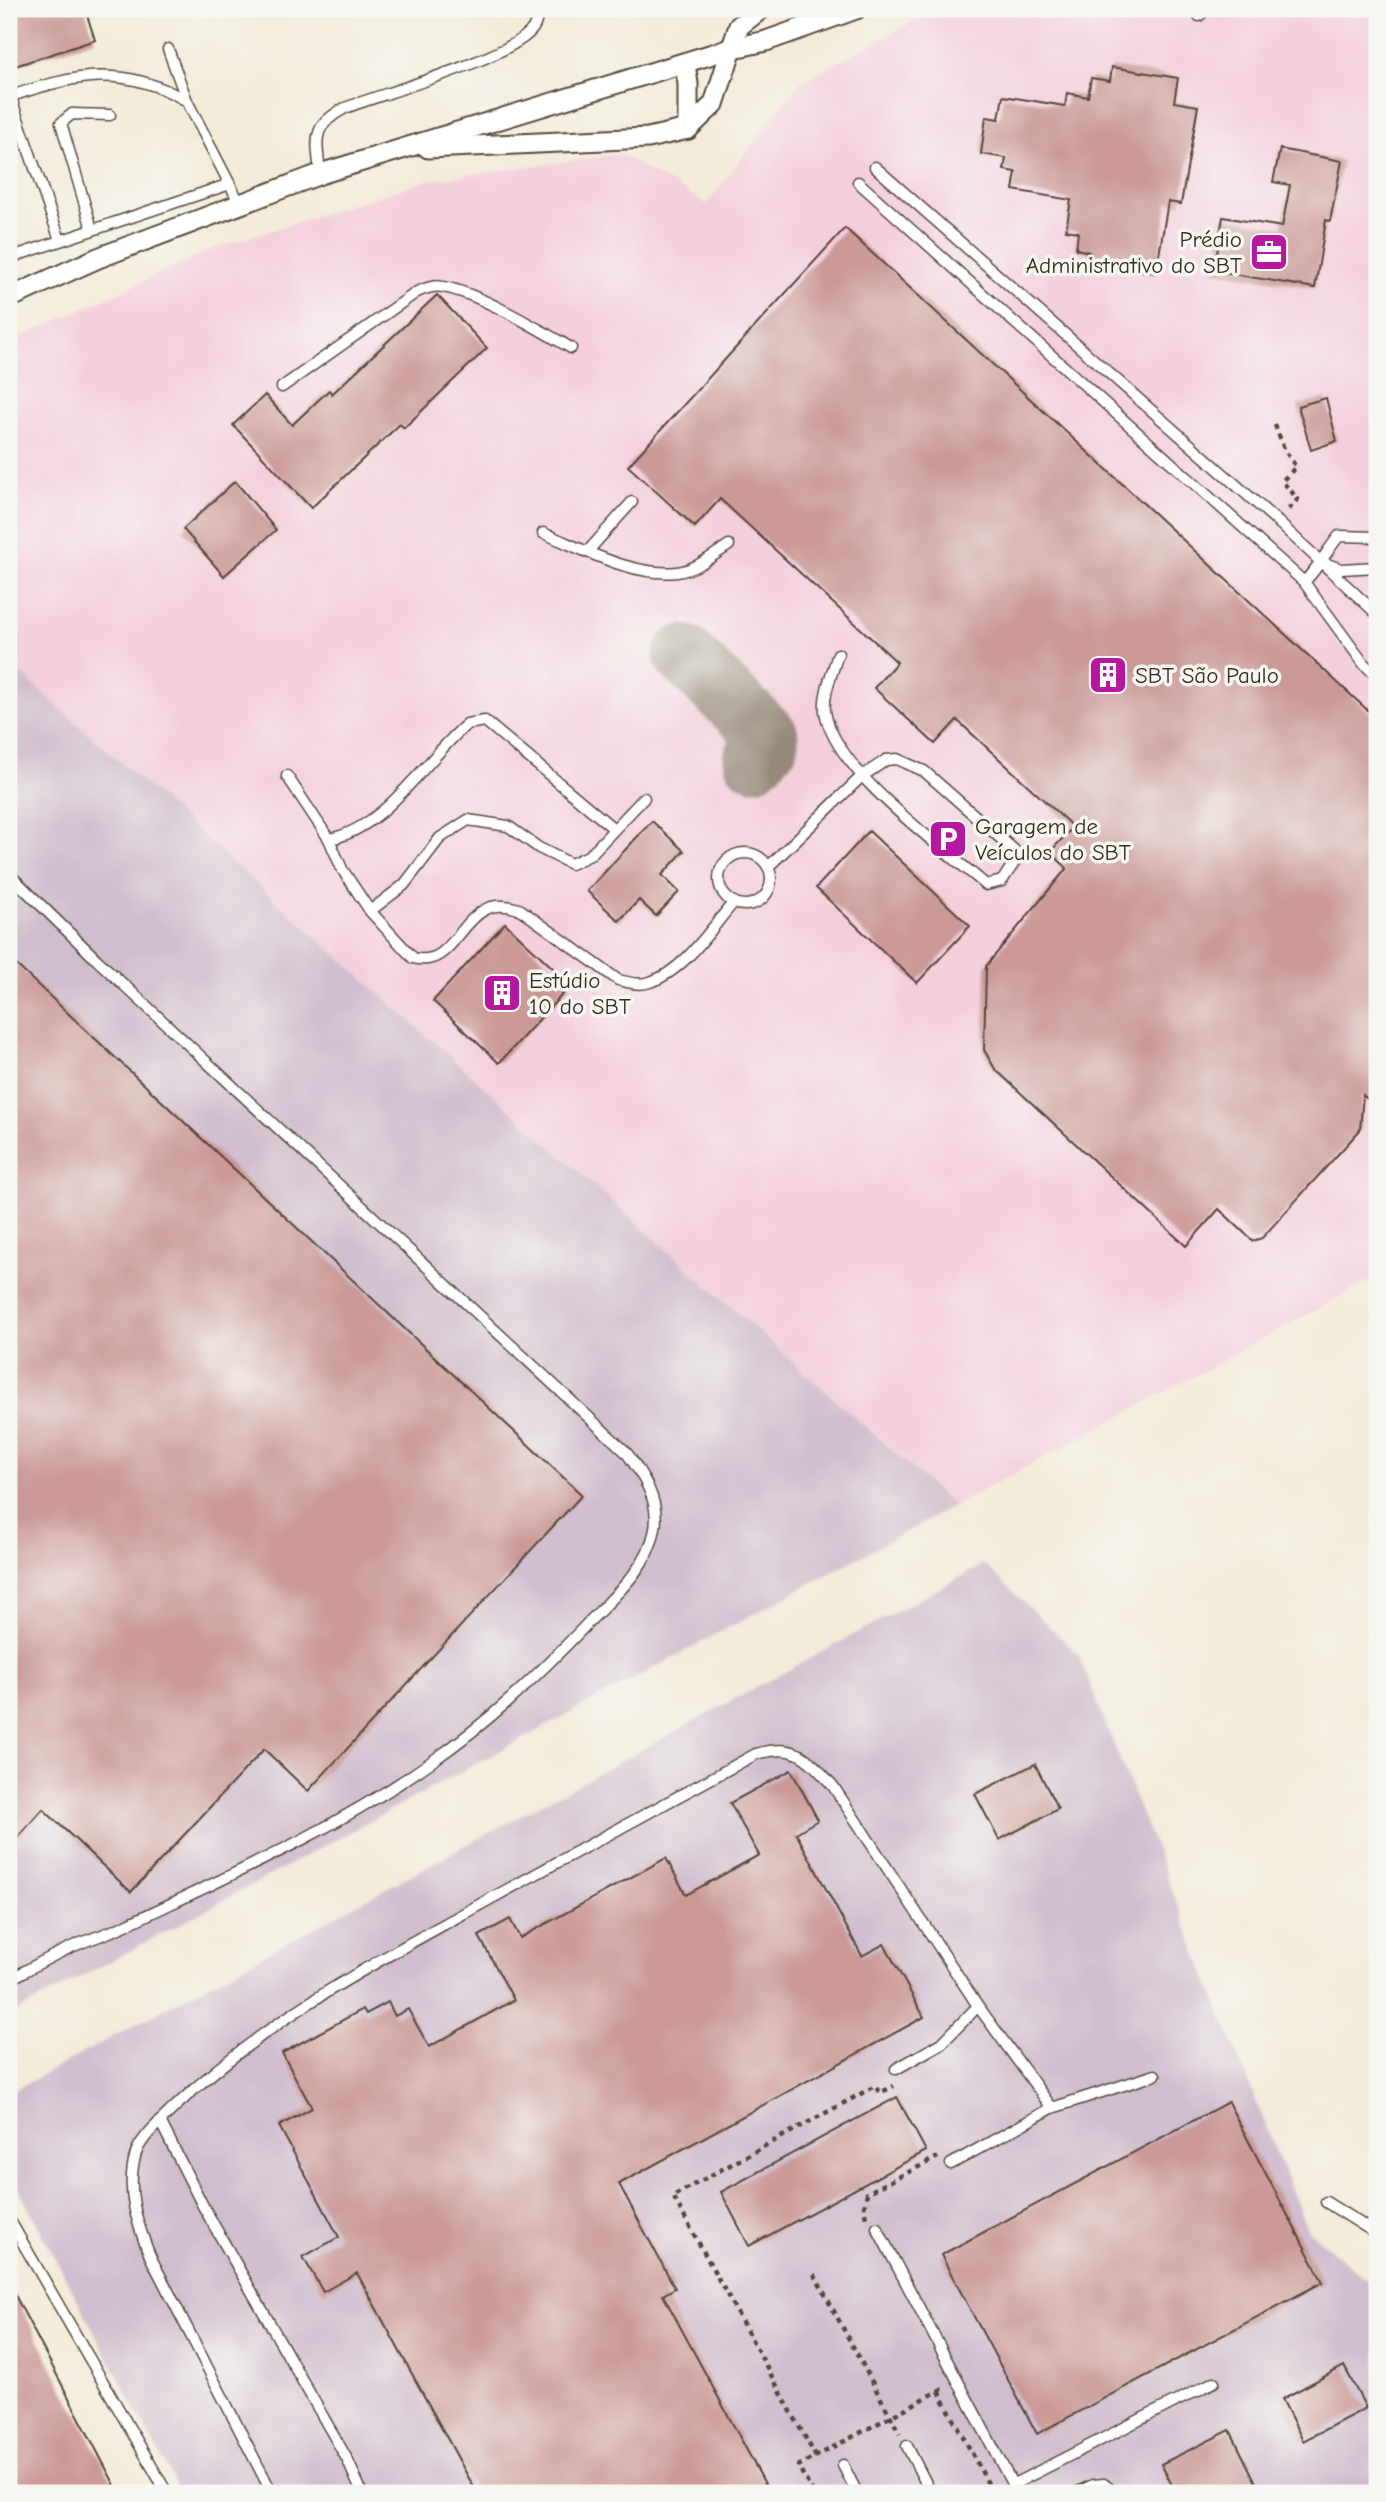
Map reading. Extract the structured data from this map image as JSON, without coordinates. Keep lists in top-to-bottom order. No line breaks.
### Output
{"places":{"office":["Prédio Administrativo do SBT"],"building":["SBT São Paulo","Estúdio 10 do SBT"],"parking":["Garagem de Veículos do SBT"]}}
